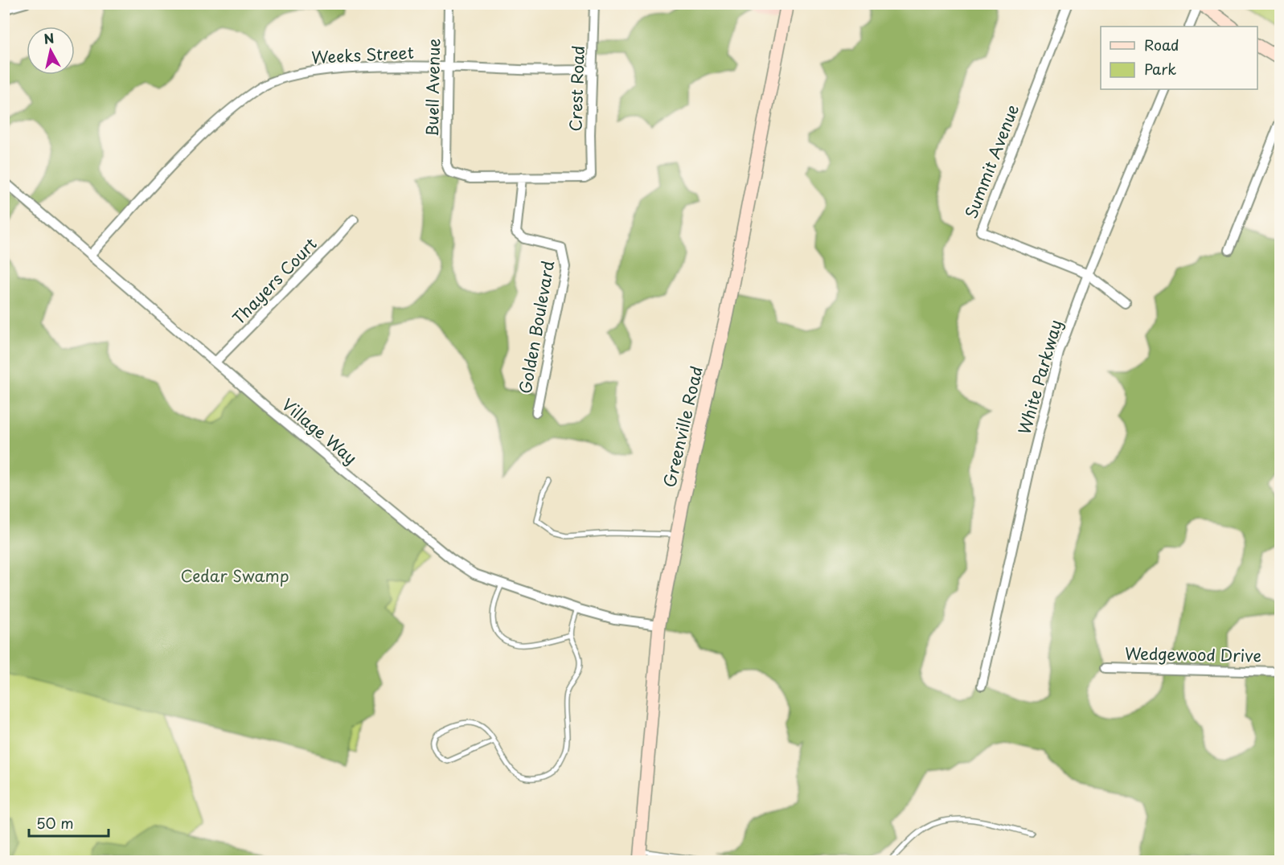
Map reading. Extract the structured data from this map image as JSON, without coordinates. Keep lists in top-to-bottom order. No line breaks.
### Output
{"streets":{"main road":["Greenville Road"],"street":["Weeks Street","Buell Avenue","Crest Road","Summit Avenue","Thayers Court","Golden Boulevard","White Parkway","Village Way","Wedgewood Drive"]},"crossings":[["Weeks Street","Buell Avenue"],["Weeks Street","Crest Road"],["Weeks Street","Village Way"],["Buell Avenue","Crest Road"],["Buell Avenue","Golden Boulevard"],["Crest Road","Golden Boulevard"],["Summit Avenue","White Parkway"],["Thayers Court","Village Way"],["Greenville Road","Village Way"]],"parks":["Cedar Swamp"],"legend":["Road","Park"],"scale_bar":"50 m","north":"top"}
